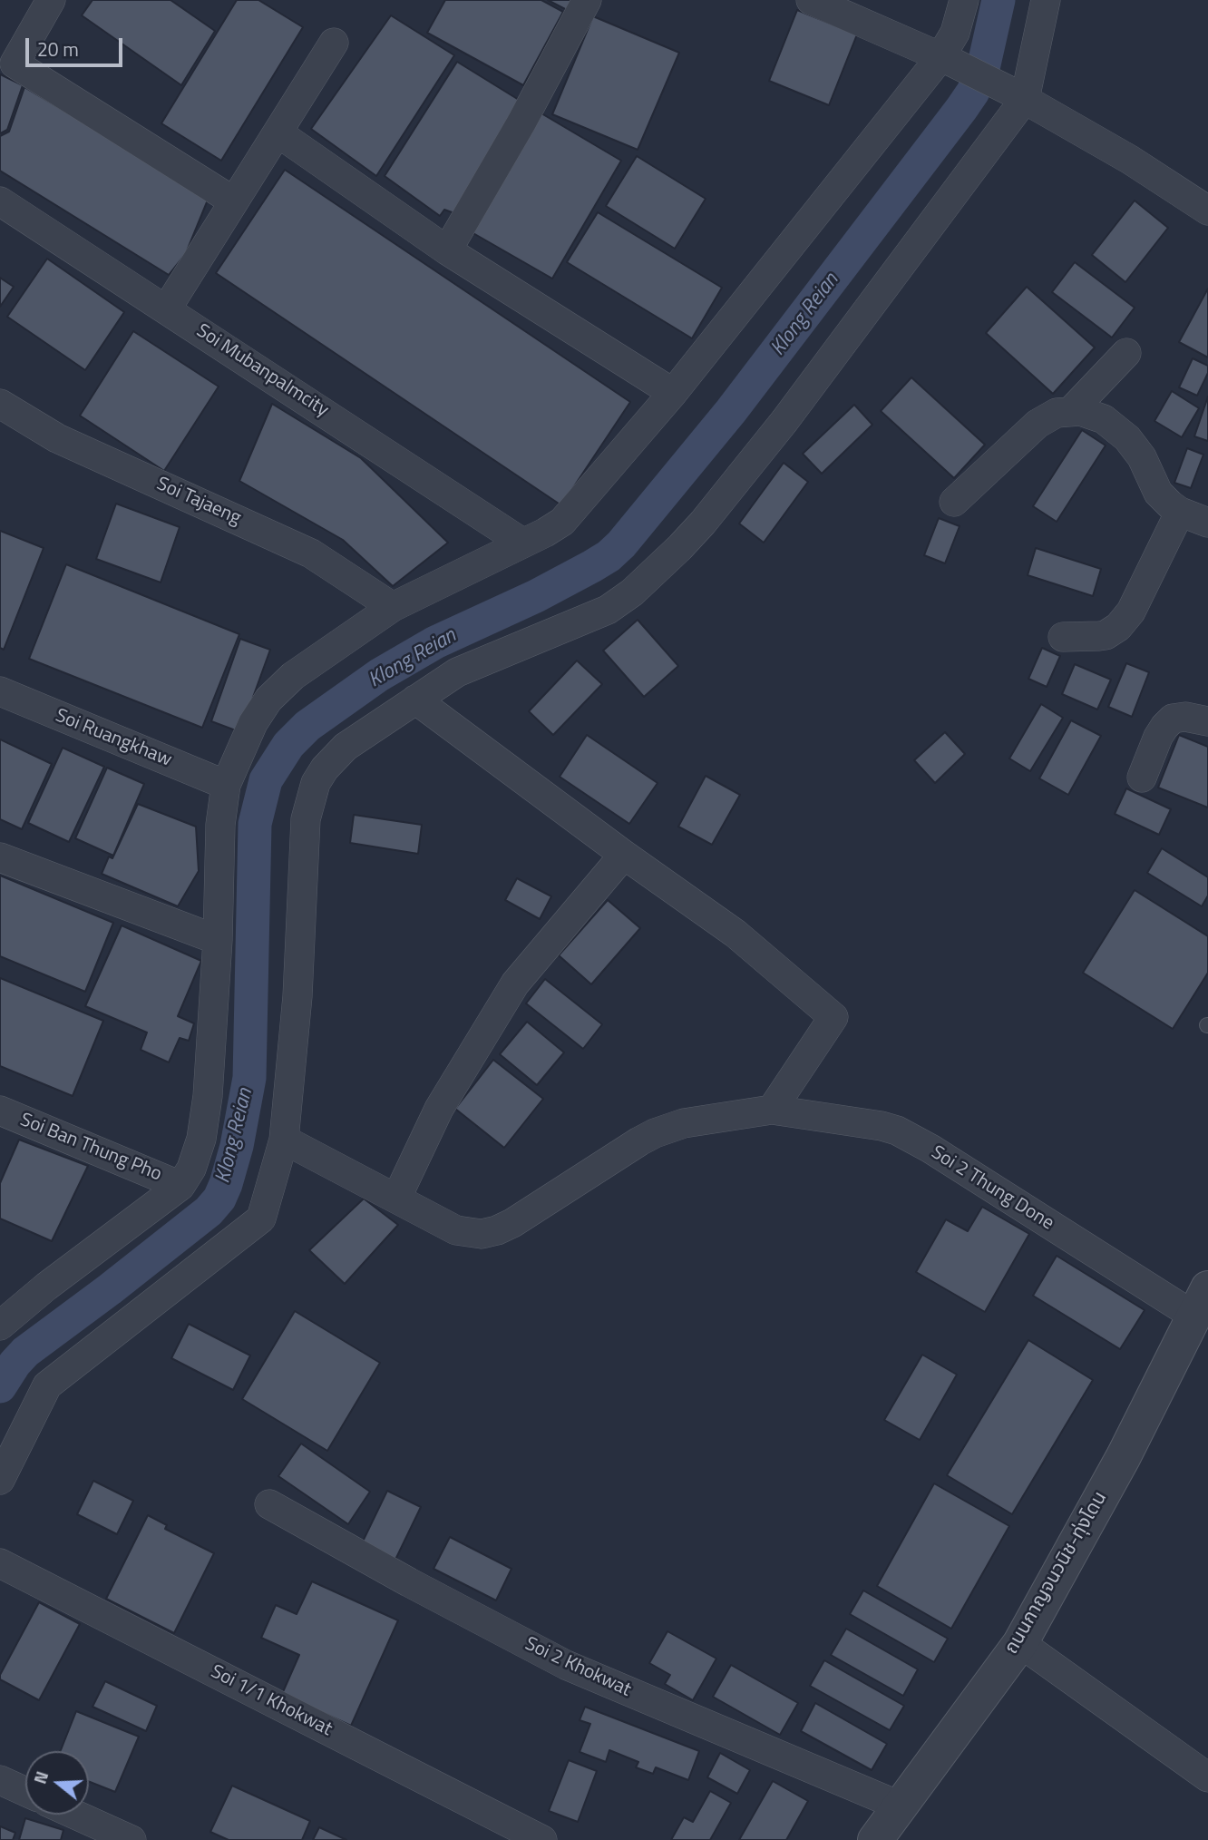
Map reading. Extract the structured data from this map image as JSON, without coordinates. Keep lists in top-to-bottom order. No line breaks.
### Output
{"streets":{"street":["Soi Mubanpalmcity","Soi Tajaeng","Soi Ruangkhaw","Soi Ban Thung Pho","Soi 2 Thung Done","ถนนกาญจนวนิช-ทุ่งโดน","Soi 2 Khokwat","Soi 1/1 Khokwat"]},"crossings":[["Soi 2 Thung Done","ถนนกาญจนวนิช-ทุ่งโดน"],["ถนนกาญจนวนิช-ทุ่งโดน","Soi 2 Khokwat"]],"water":["Klong Reian"],"scale_bar":"20 m","north":"left"}
